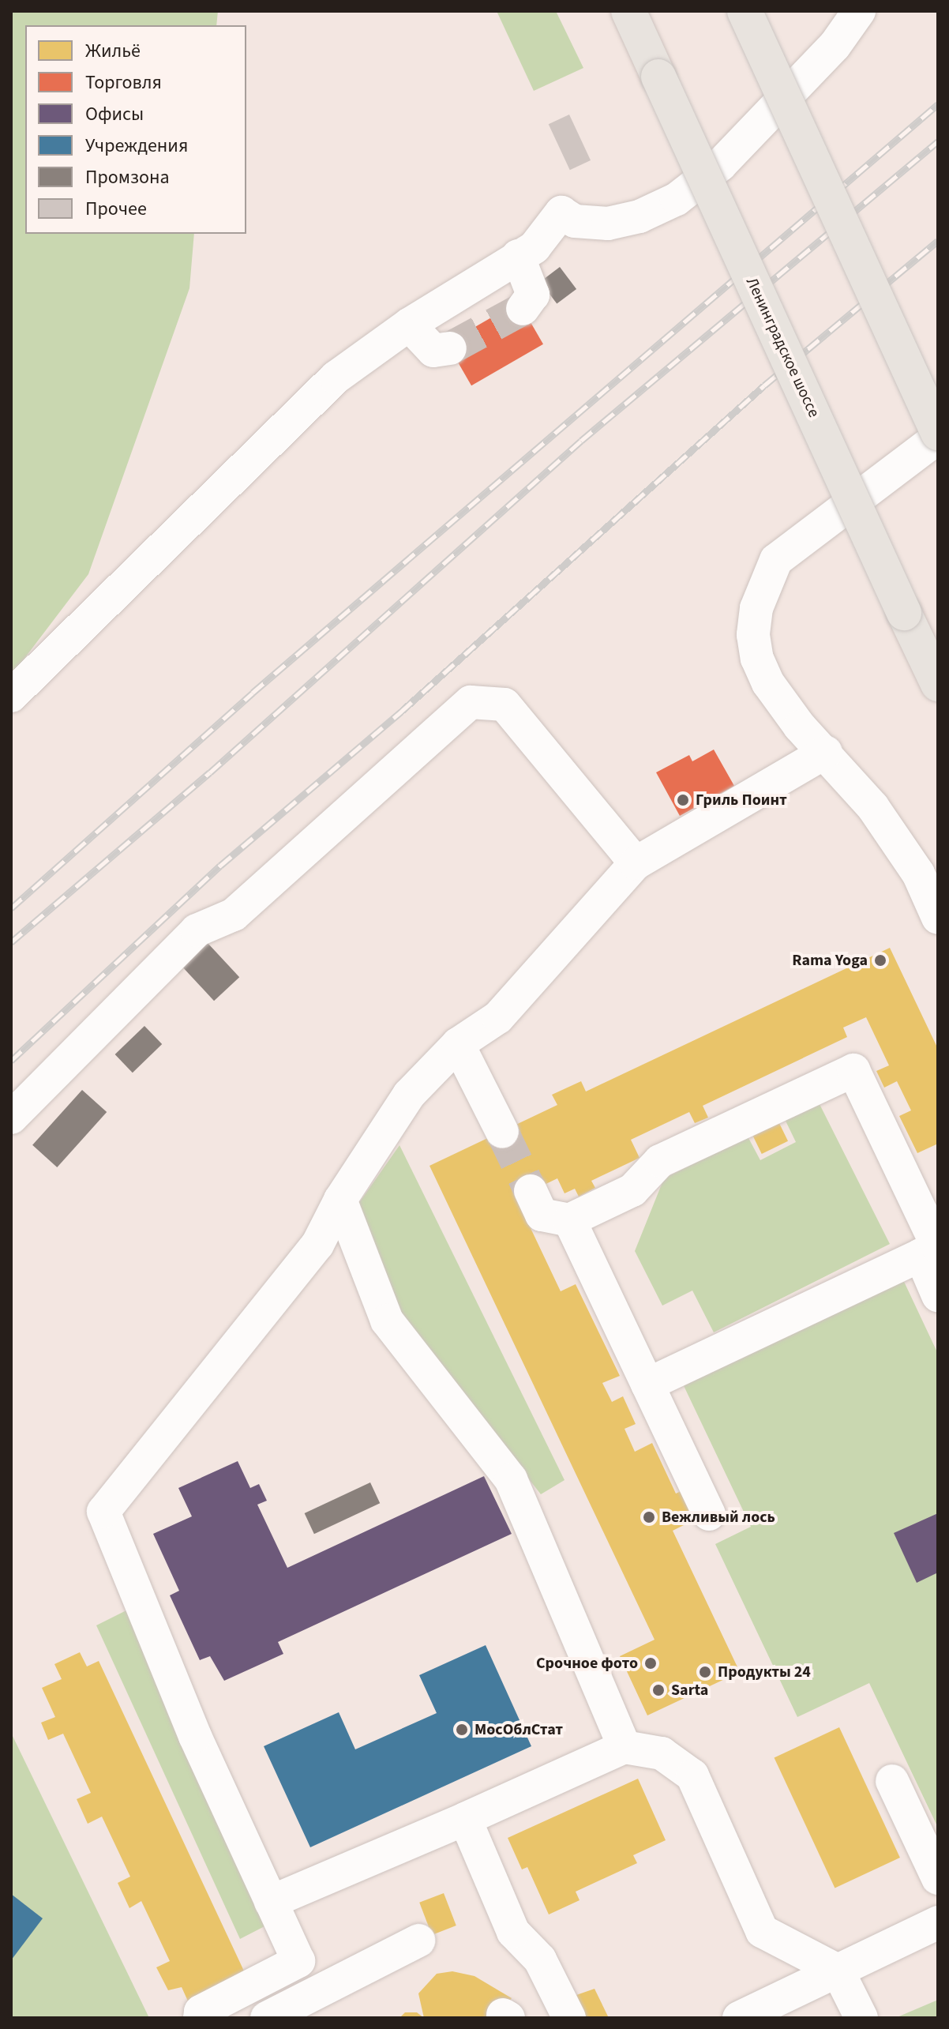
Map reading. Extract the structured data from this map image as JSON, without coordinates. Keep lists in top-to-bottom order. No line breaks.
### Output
{"streets":{"main road":["Ленинградское шоссе"]},"places":["Гриль Поинт","Rama Yoga","Вежливый лось","Срочное фото","Продукты 24","Sarta","МосОблСтат"],"legend":["Жильё","Торговля","Офисы","Учреждения","Промзона","Прочее"]}
